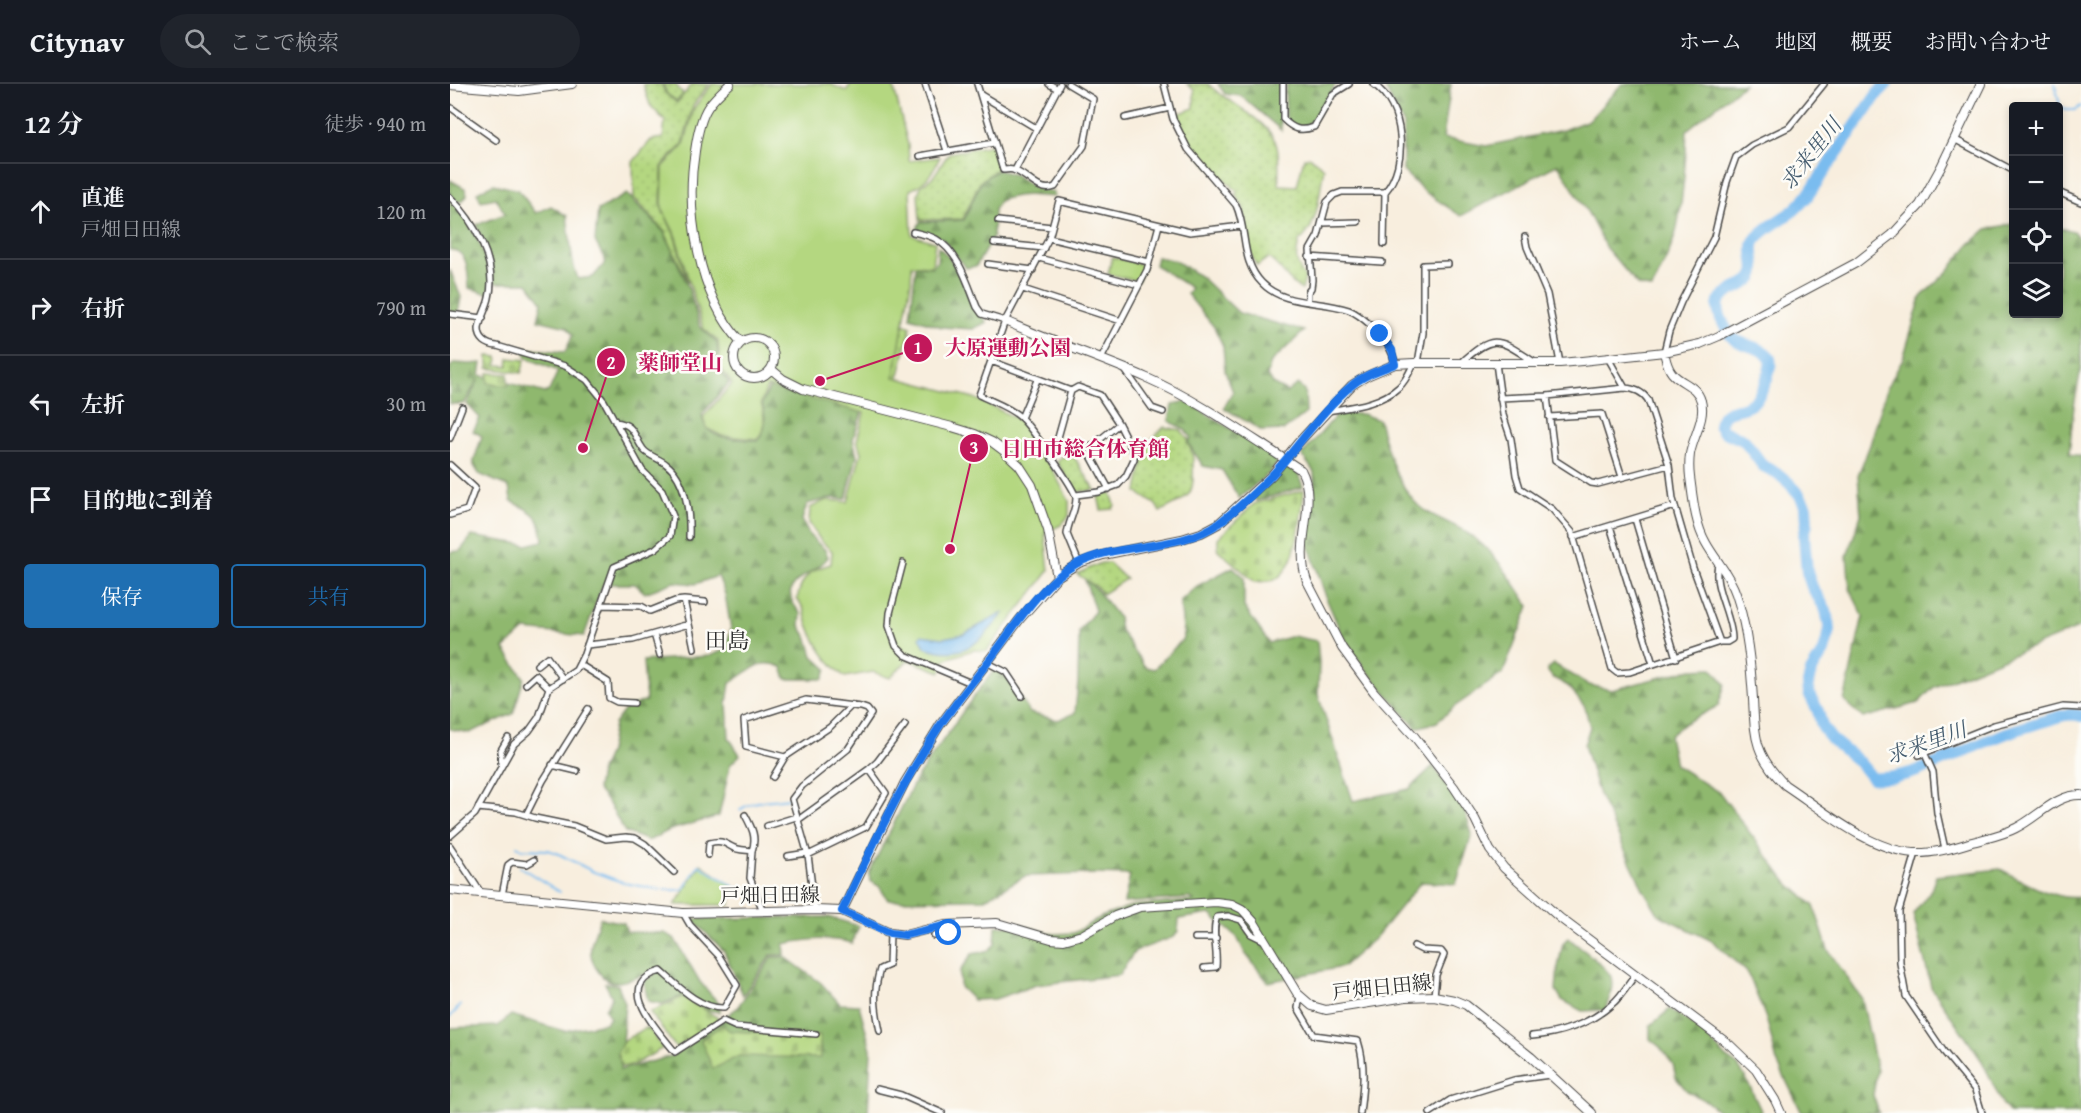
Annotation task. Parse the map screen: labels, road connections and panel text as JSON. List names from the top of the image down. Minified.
{"streets":{"street":["戸畑日田線"]},"districts":["田島"],"water":["求来里川"],"places":["大原運動公園","薬師堂山","日田市総合体育館"],"page":{"header":"Citynav","search":"ここで検索","nav":["ホーム","地図","概要","お問い合わせ"],"heading":["12 分","徒歩 · 940 m"],"map_buttons":["+","−"],"list":[["直進","戸畑日田線","120 m"],["右折","790 m"],["左折","30 m"],"目的地に到着"],"buttons":["保存","共有"]}}
